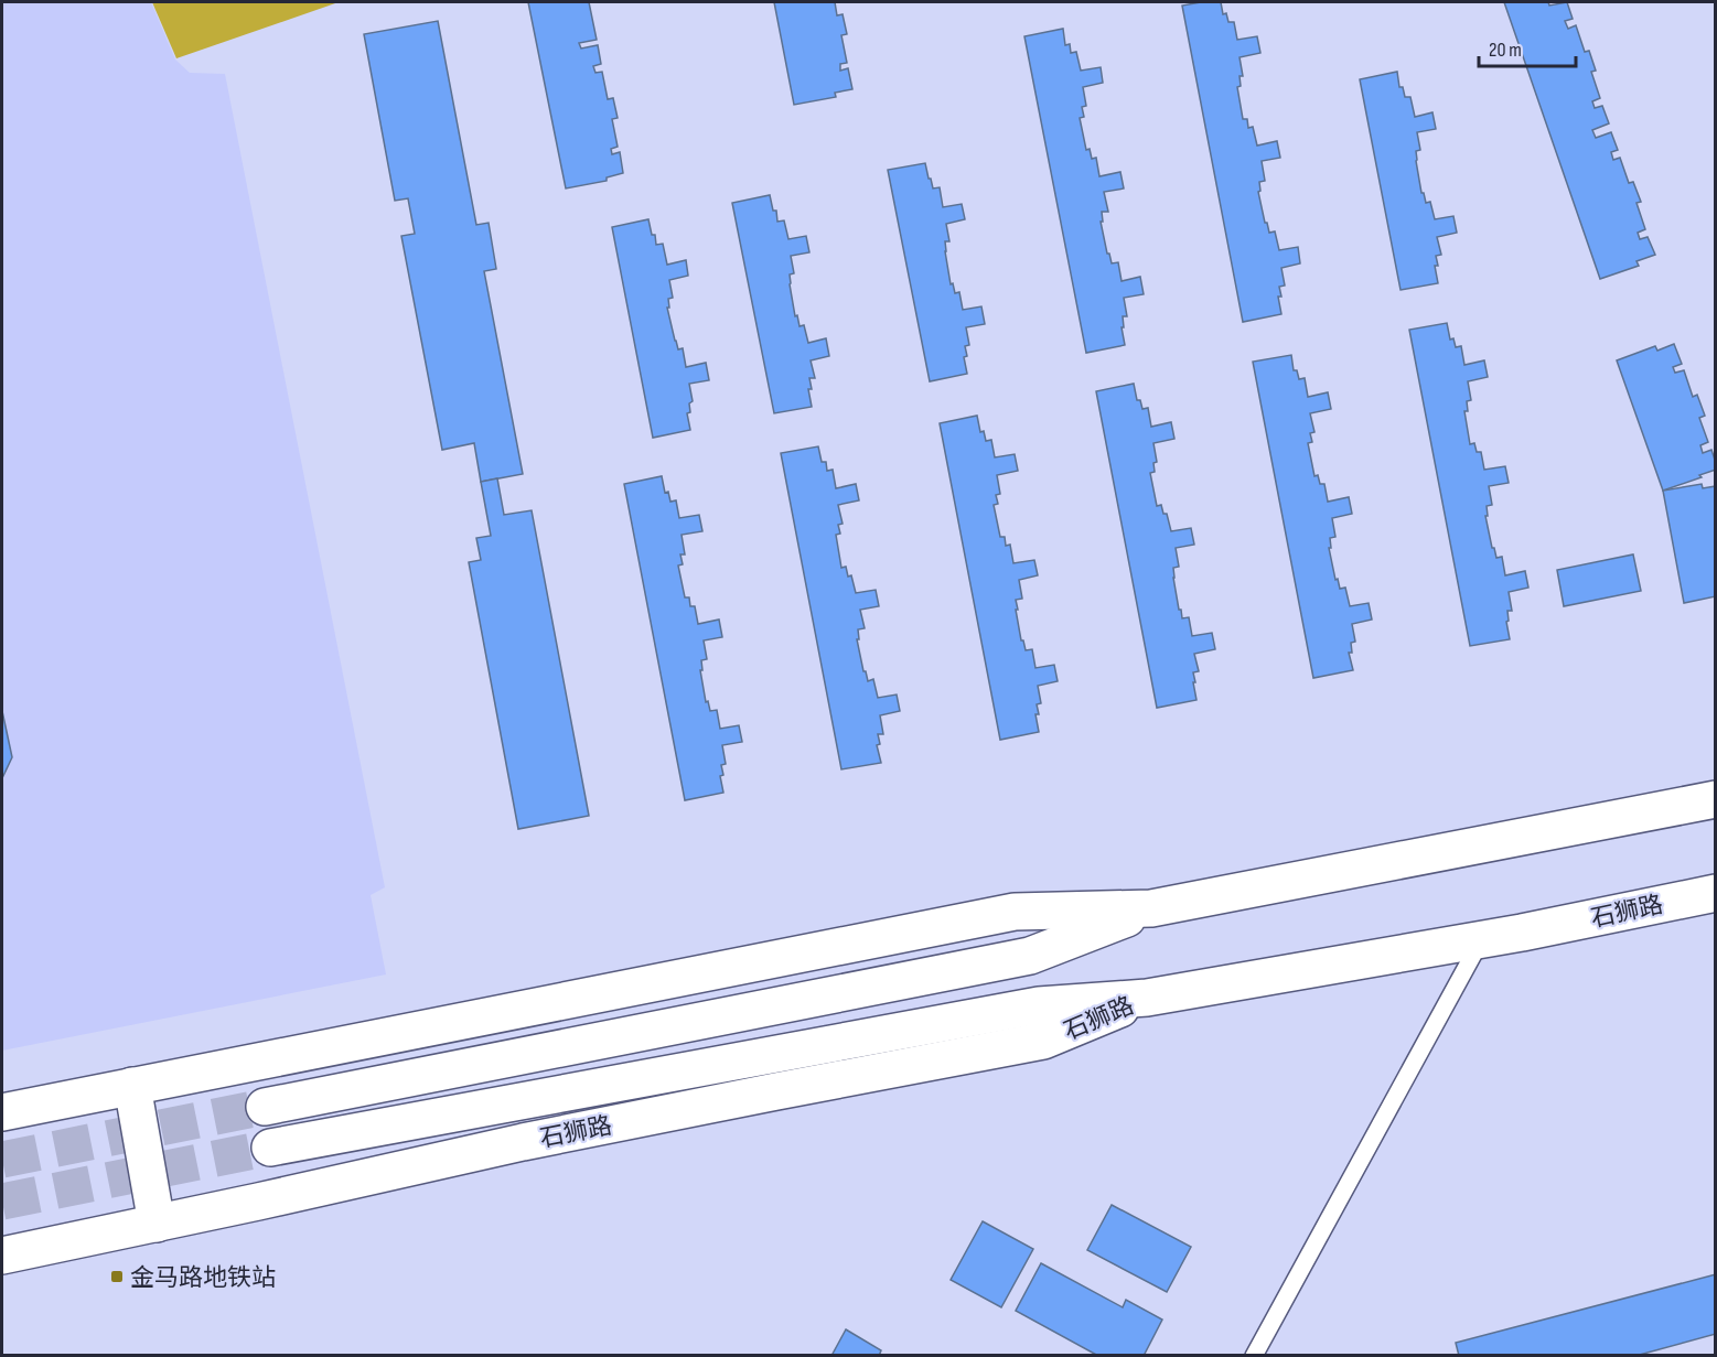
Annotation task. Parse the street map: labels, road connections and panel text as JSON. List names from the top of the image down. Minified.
{"streets":{"main road":["石狮路"]},"places":{"transit":["金马路地铁站"]},"scale_bar":"20 m"}
